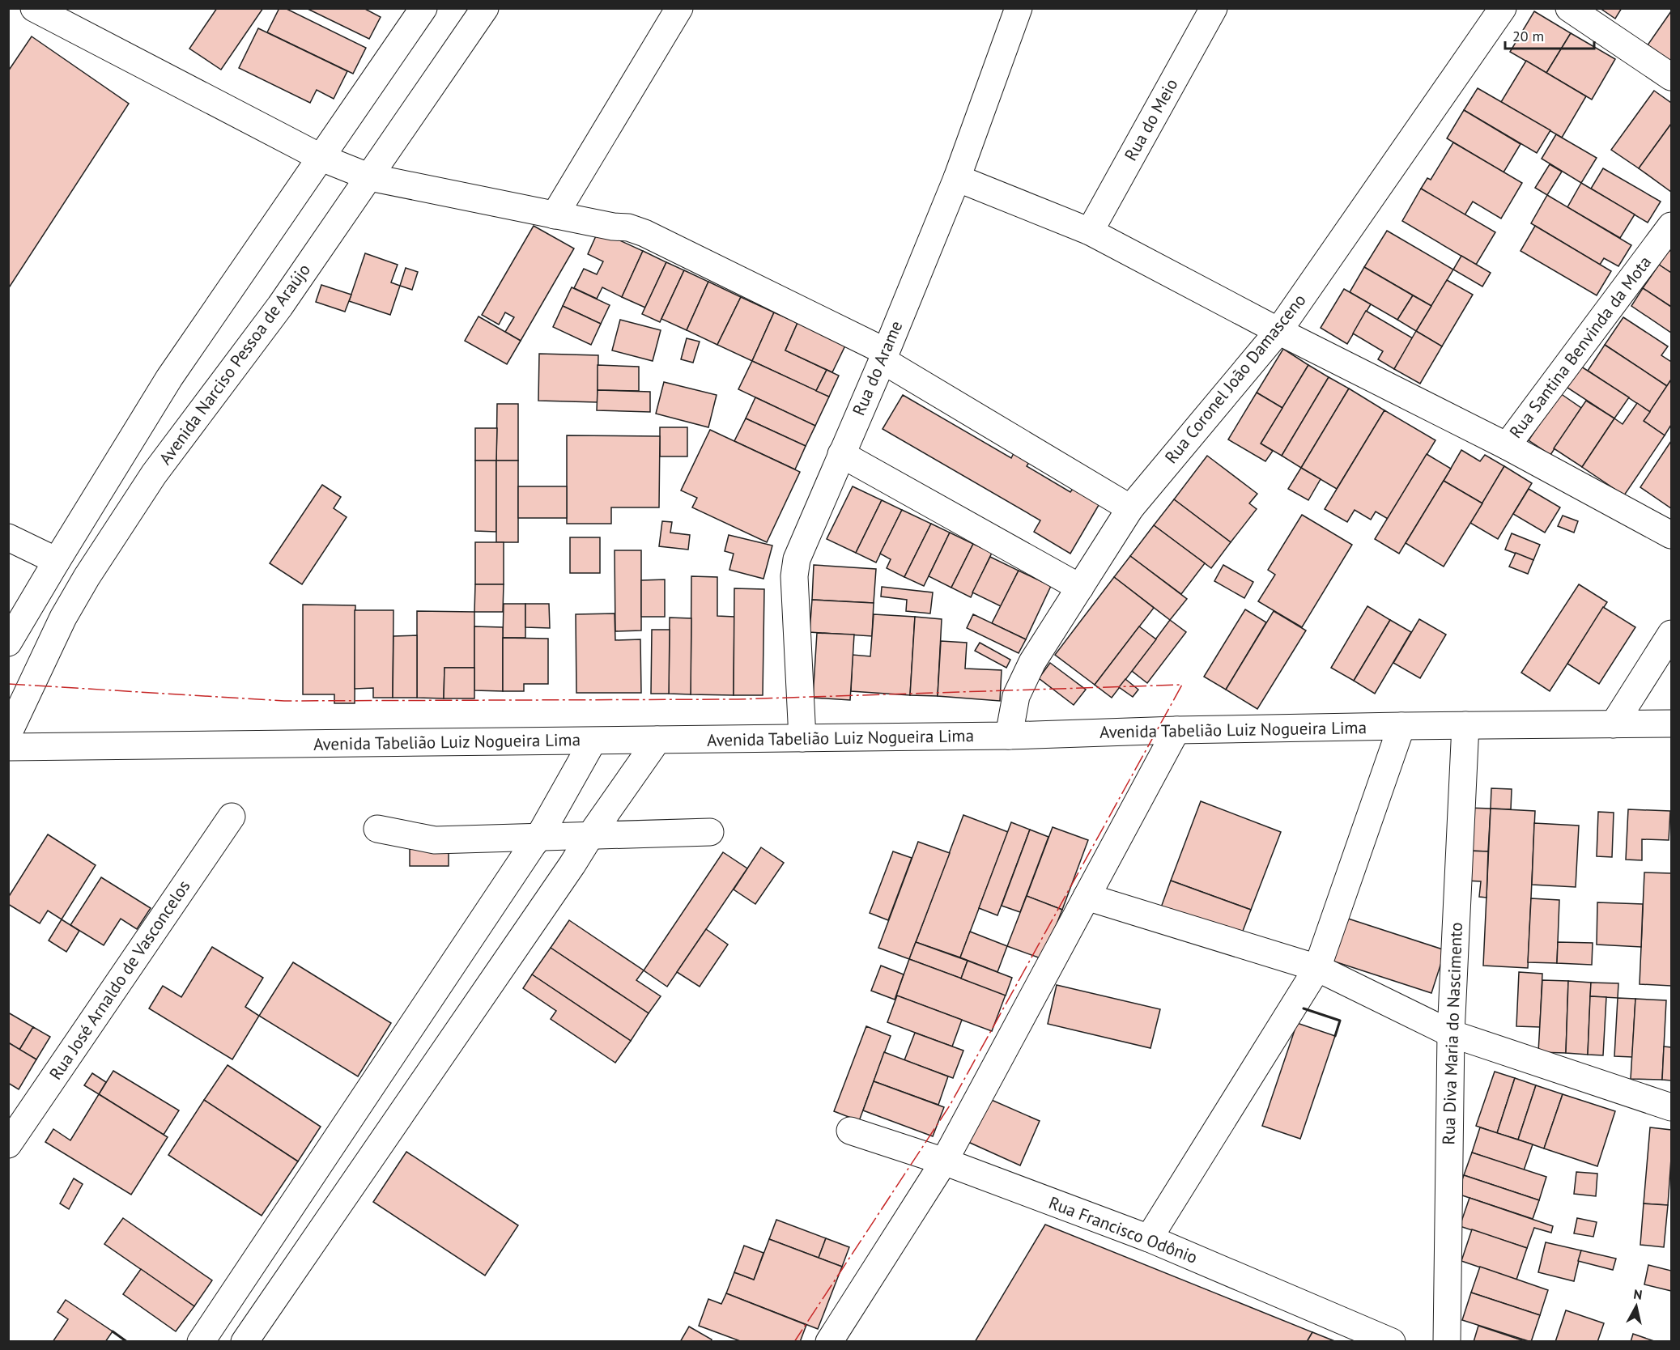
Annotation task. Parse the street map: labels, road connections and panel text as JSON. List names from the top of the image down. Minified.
{"streets":{"main road":["Rua do Meio","Rua Santina Benvinda da Mota","Avenida Narciso Pessoa de Araújo","Rua do Arame","Rua Coronel João Damasceno","Avenida Tabelião Luiz Nogueira Lima","Rua José Arnaldo de Vasconcelos","Rua Diva Maria do Nascimento","Rua Francisco Odônio"]},"crossings":[["Rua do Arame","Avenida Tabelião Luiz Nogueira Lima"],["Rua Coronel João Damasceno","Avenida Tabelião Luiz Nogueira Lima"],["Avenida Tabelião Luiz Nogueira Lima","Rua Diva Maria do Nascimento"]],"scale_bar":"20 m","north":"top"}
